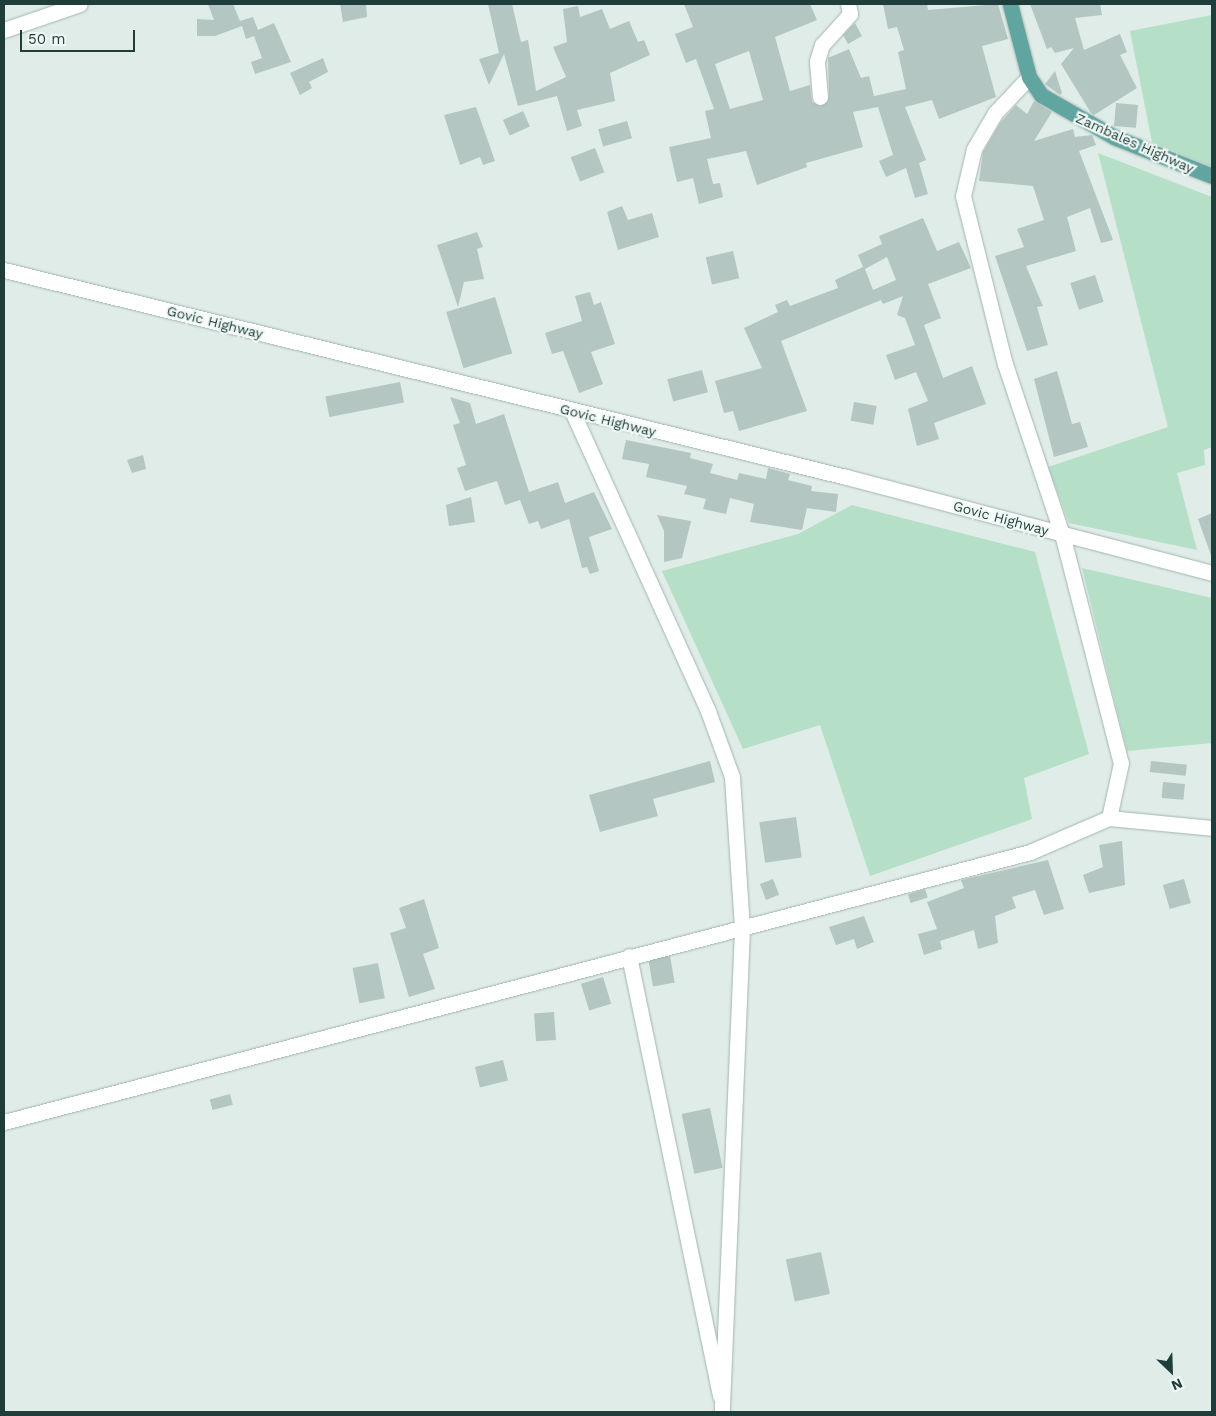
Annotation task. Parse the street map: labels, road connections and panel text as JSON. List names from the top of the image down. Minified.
{"streets":{"main road":["Zambales Highway"],"street":["Govic Highway"]},"scale_bar":"50 m","north":"bottom right"}
